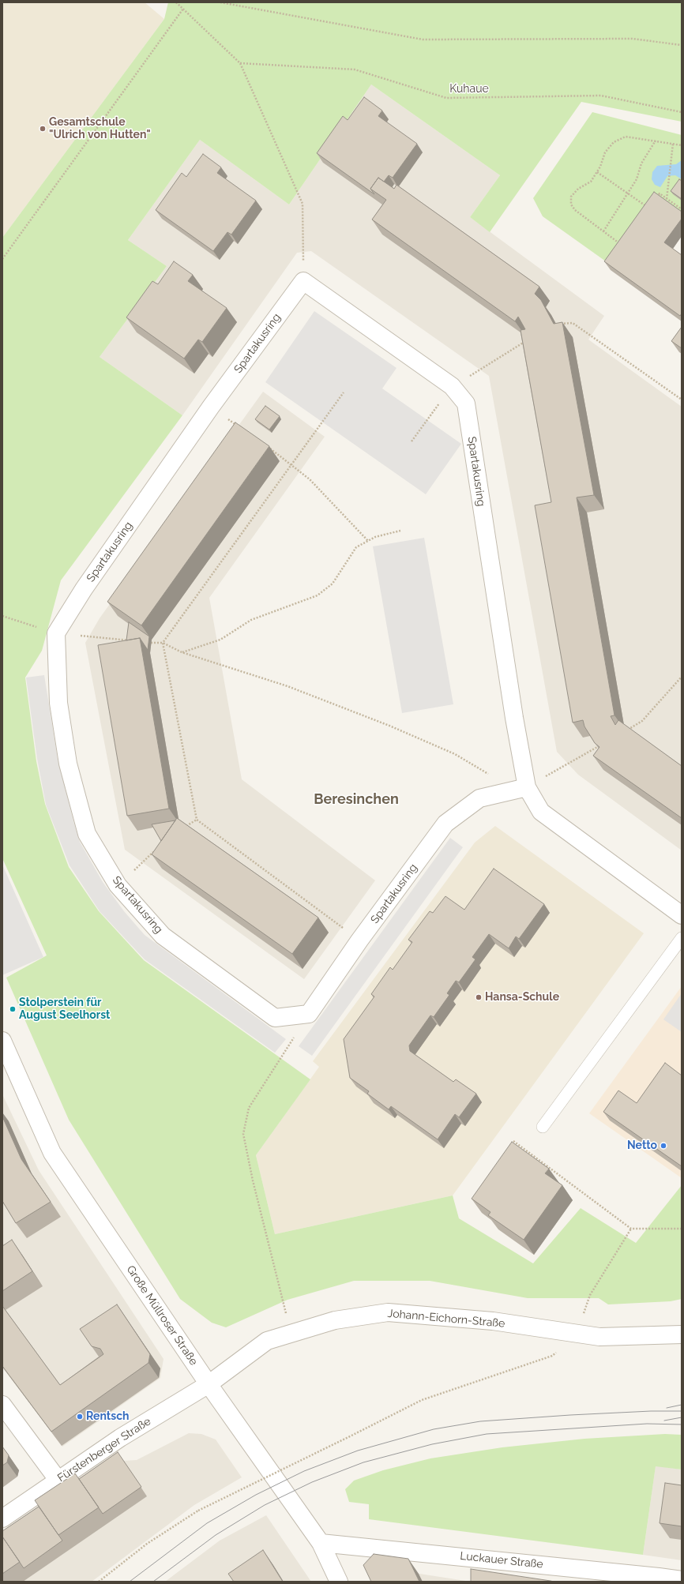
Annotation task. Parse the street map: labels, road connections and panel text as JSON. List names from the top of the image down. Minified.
{"streets":{"street":["Spartakusring","Große Müllroser Straße","Johann-Eichorn-Straße","Fürstenberger Straße","Luckauer Straße"],"path":["Kuhaue"]},"crossings":[["Große Müllroser Straße","Johann-Eichorn-Straße"],["Große Müllroser Straße","Fürstenberger Straße"],["Große Müllroser Straße","Luckauer Straße"],["Johann-Eichorn-Straße","Fürstenberger Straße"]],"districts":["Beresinchen"],"places":["Gesamtschule \"Ulrich von Hutten\"","Hansa-Schule","Stolperstein für August Seelhorst","Netto","Rentsch"]}
